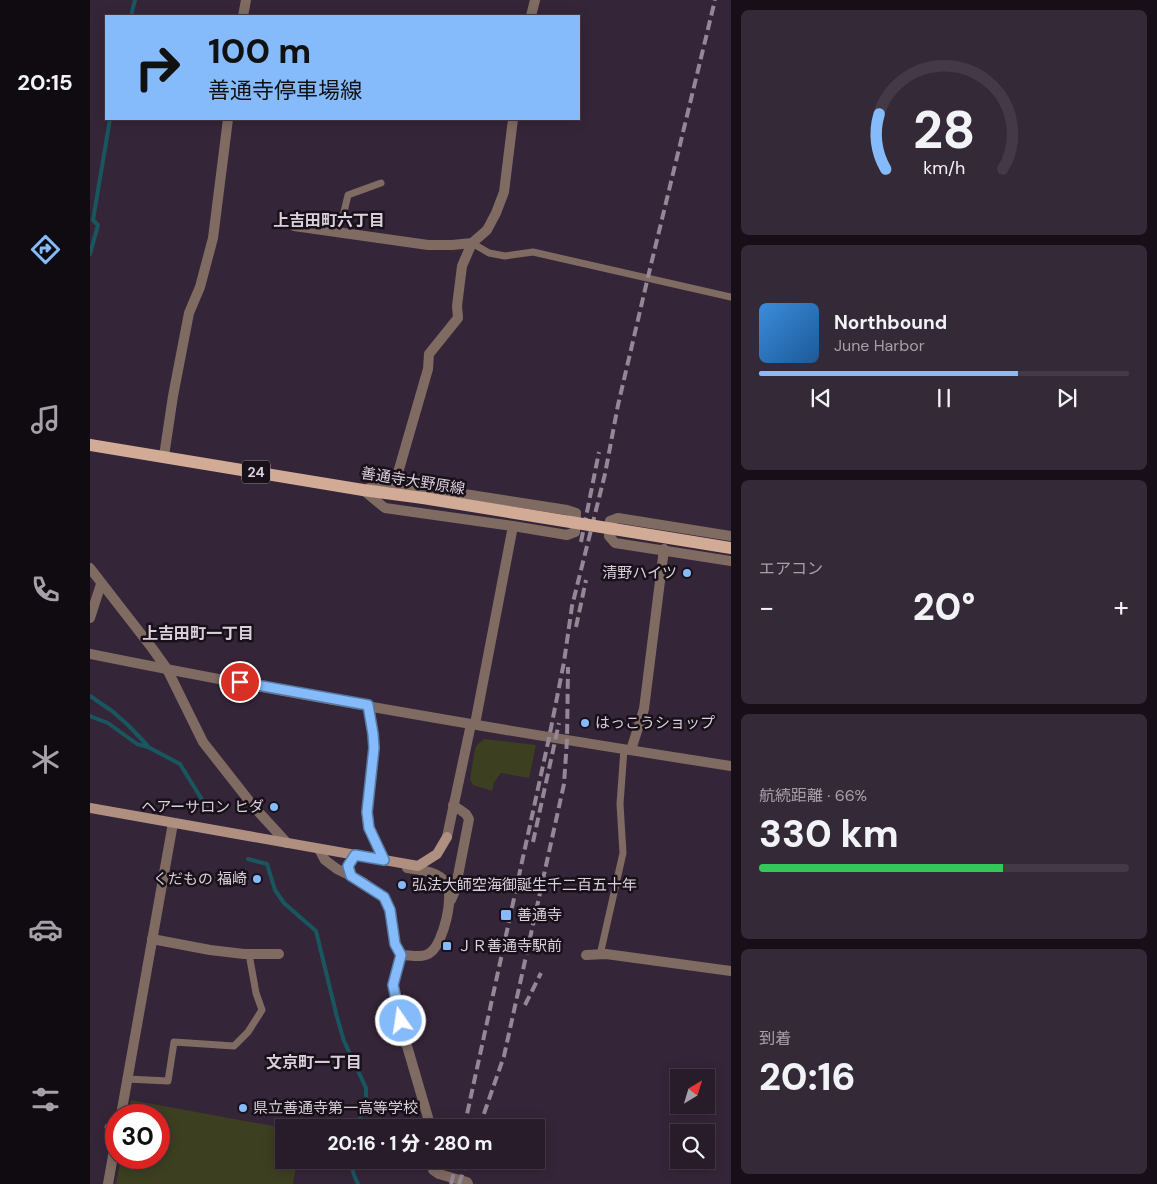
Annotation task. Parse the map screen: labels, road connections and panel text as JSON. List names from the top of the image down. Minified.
{"streets":{"main road":["24","善通寺大野原線"]},"districts":["上吉田町六丁目","上吉田町一丁目","文京町一丁目"],"places":{"other":["清野ハイツ","はっこうショップ","ヘアーサロン ヒダ","くだもの 福崎","弘法大師空海御誕生千二百五十年","県立善通寺第一高等学校"],"transit":["善通寺","ＪＲ善通寺駅前"]},"north":"top right","page":{"tabs":"20:15","turn":["100 m","善通寺停車場線"],"song":["Northbound","June Harbor"],"tile":["エアコン",["航続距離 · 66%","330 km"],["到着","20:16"]],"heat":["−","20°","+"],"limit":"30","trip":"20:16 · 1 分 · 280 m","gauge":["28","km/h"]}}
